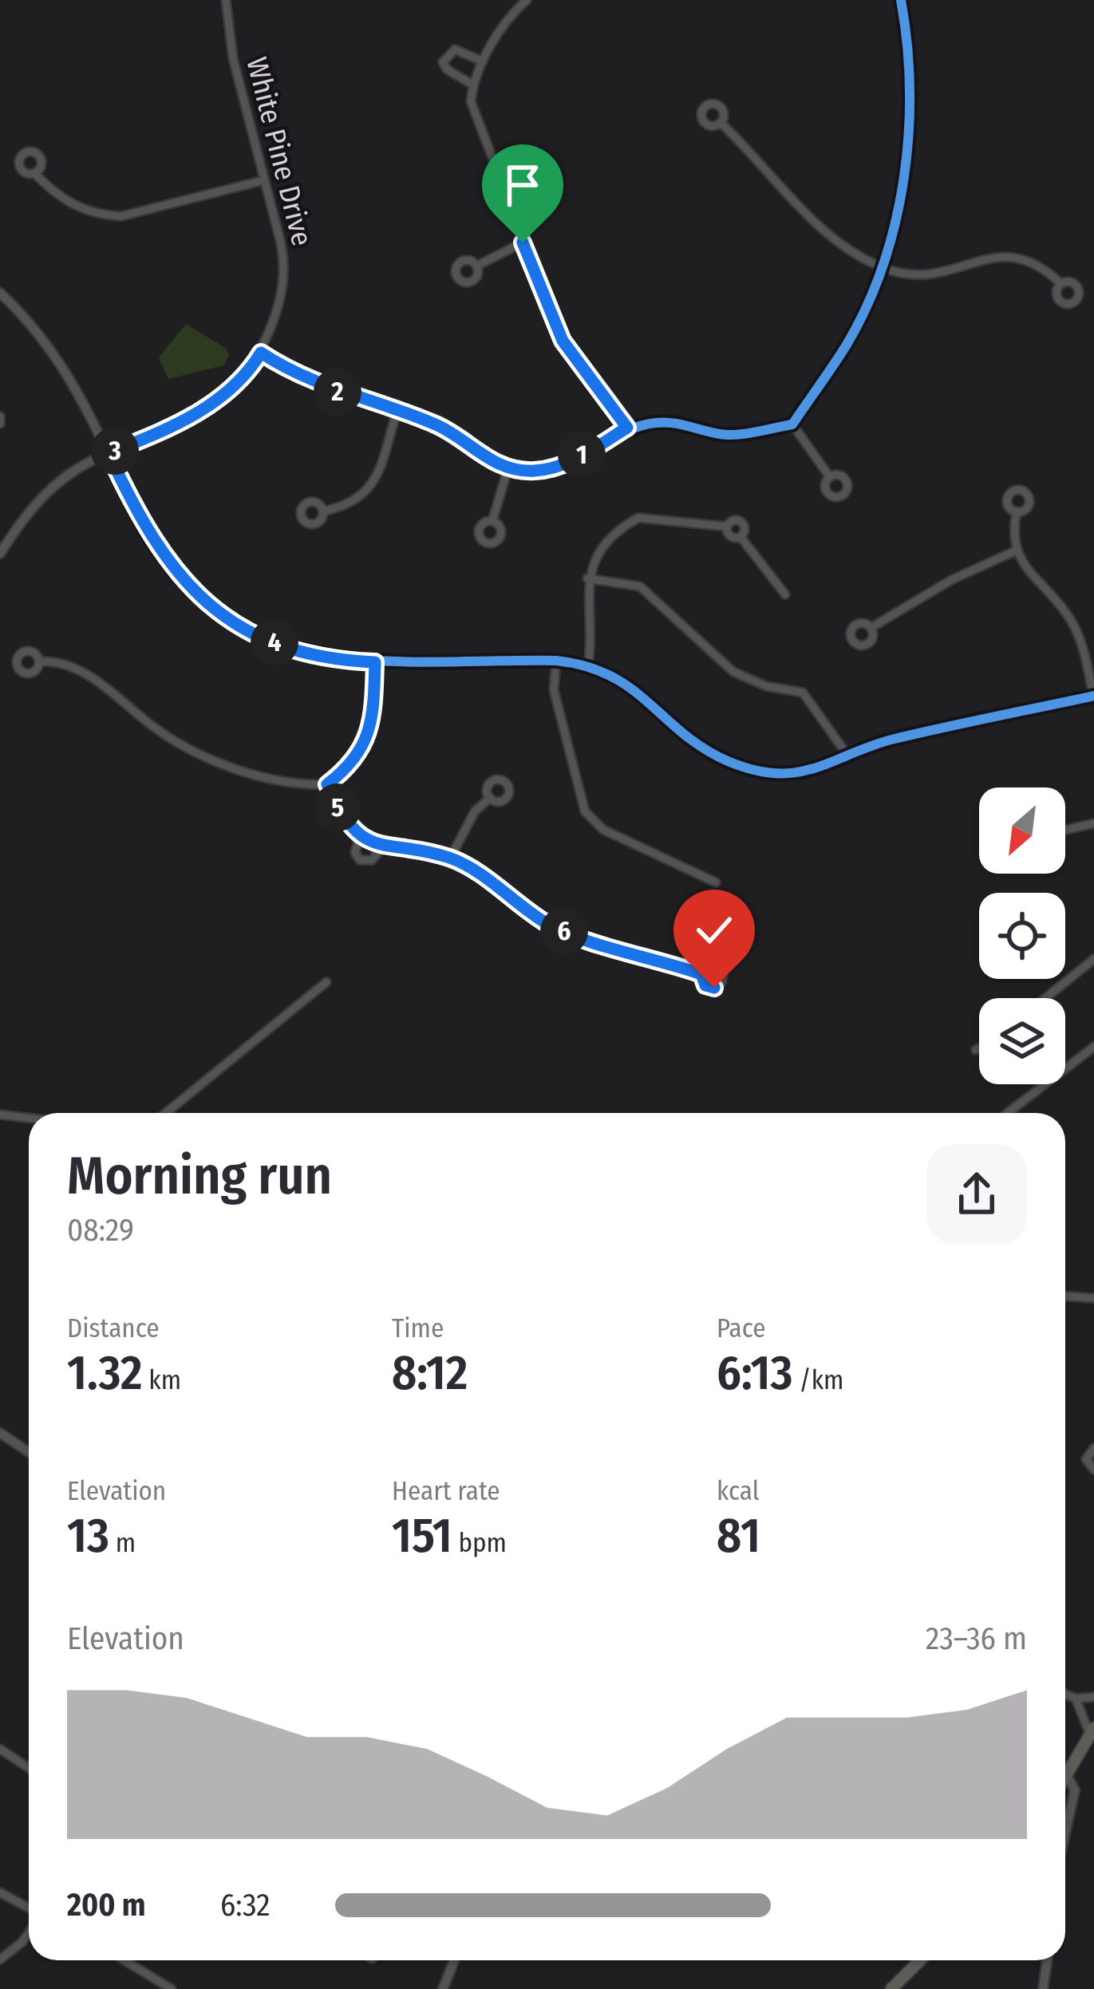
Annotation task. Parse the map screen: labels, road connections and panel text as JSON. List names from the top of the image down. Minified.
{"streets":{"street":["White Pine Drive"]},"north":"bottom left","page":{"pins":["2","3","1","4","5","6"],"heading":["Morning run","08:29"],"stats":[["Distance","1.32 km"],["Time","8:12"],["Pace","6:13 /km"],["Elevation","13 m"],["Heart rate","151 bpm"],["kcal","81"]],"chart":["Elevation","23–36 m"],"list":[{"name":"200 m","note":"6:32"}]}}
